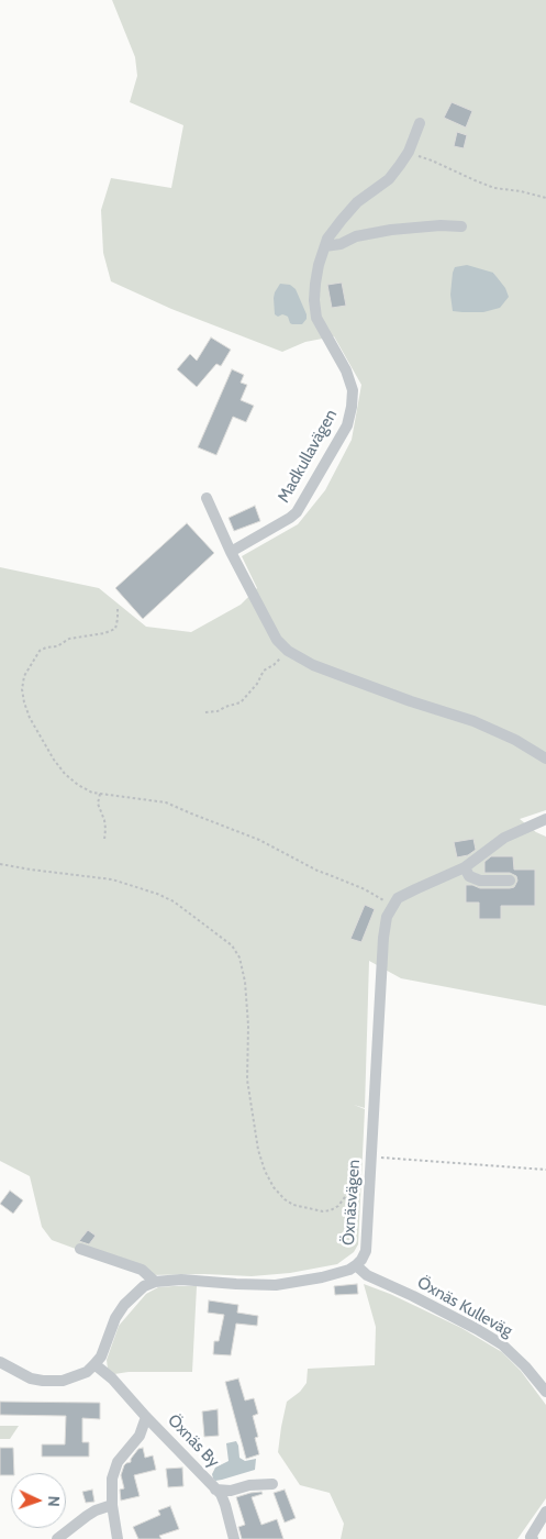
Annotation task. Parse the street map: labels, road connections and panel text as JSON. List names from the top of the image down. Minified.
{"streets":{"street":["Madkullavägen","Öxnäsvägen","Öxnäs Kulleväg","Öxnäs By"]},"crossings":[["Öxnäsvägen","Öxnäs Kulleväg"]],"north":"right"}
